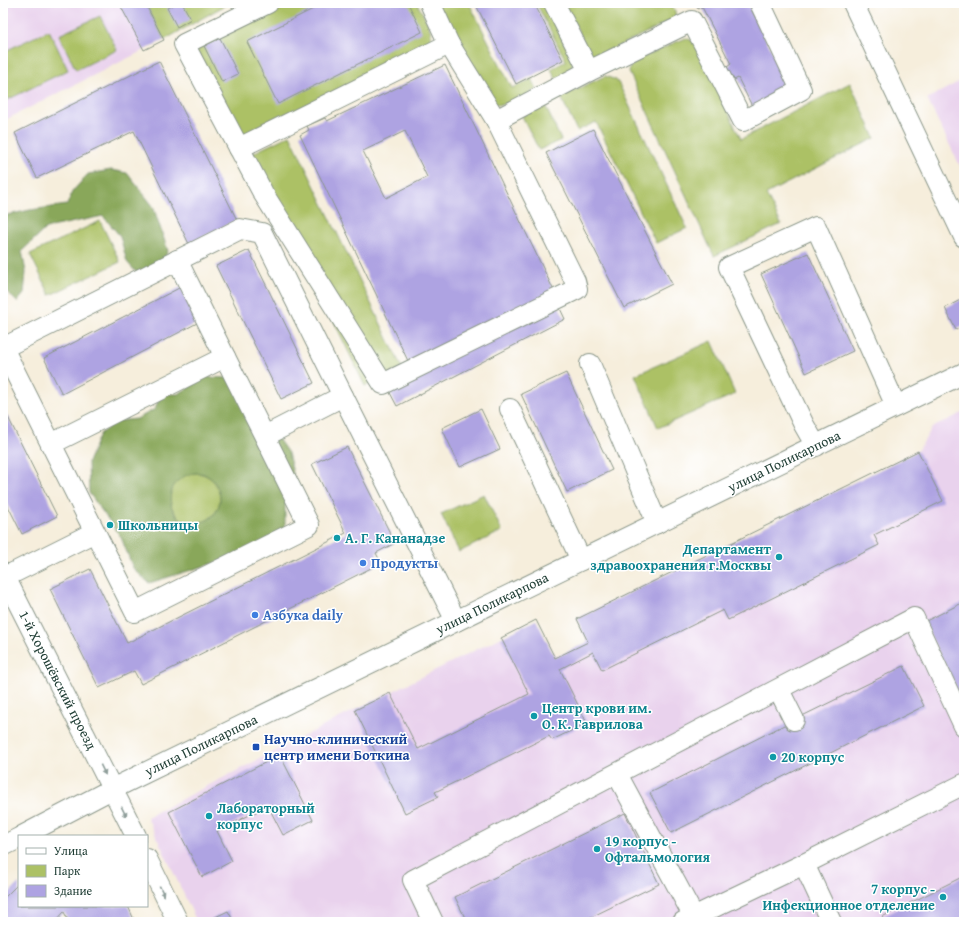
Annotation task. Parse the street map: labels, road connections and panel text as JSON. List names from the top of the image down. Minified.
{"streets":{"street":["улица Поликарпова","1-й Хорошёвский проезд"]},"crossings":[["улица Поликарпова","1-й Хорошёвский проезд"]],"one_way":["1-й Хорошёвский проезд"],"places":{"other":["Школьницы","А. Г. Кананадзе","Департамент здравоохранения г.Москвы","Продукты","Азбука daily","Центр крови им. О. К. Гаврилова","20 корпус","Лабораторный корпус","19 корпус - Офтальмология","7 корпус - Инфекционное отделение"],"transit":["Научно-клинический центр имени Боткина"]},"legend":["Улица","Парк","Здание"]}
